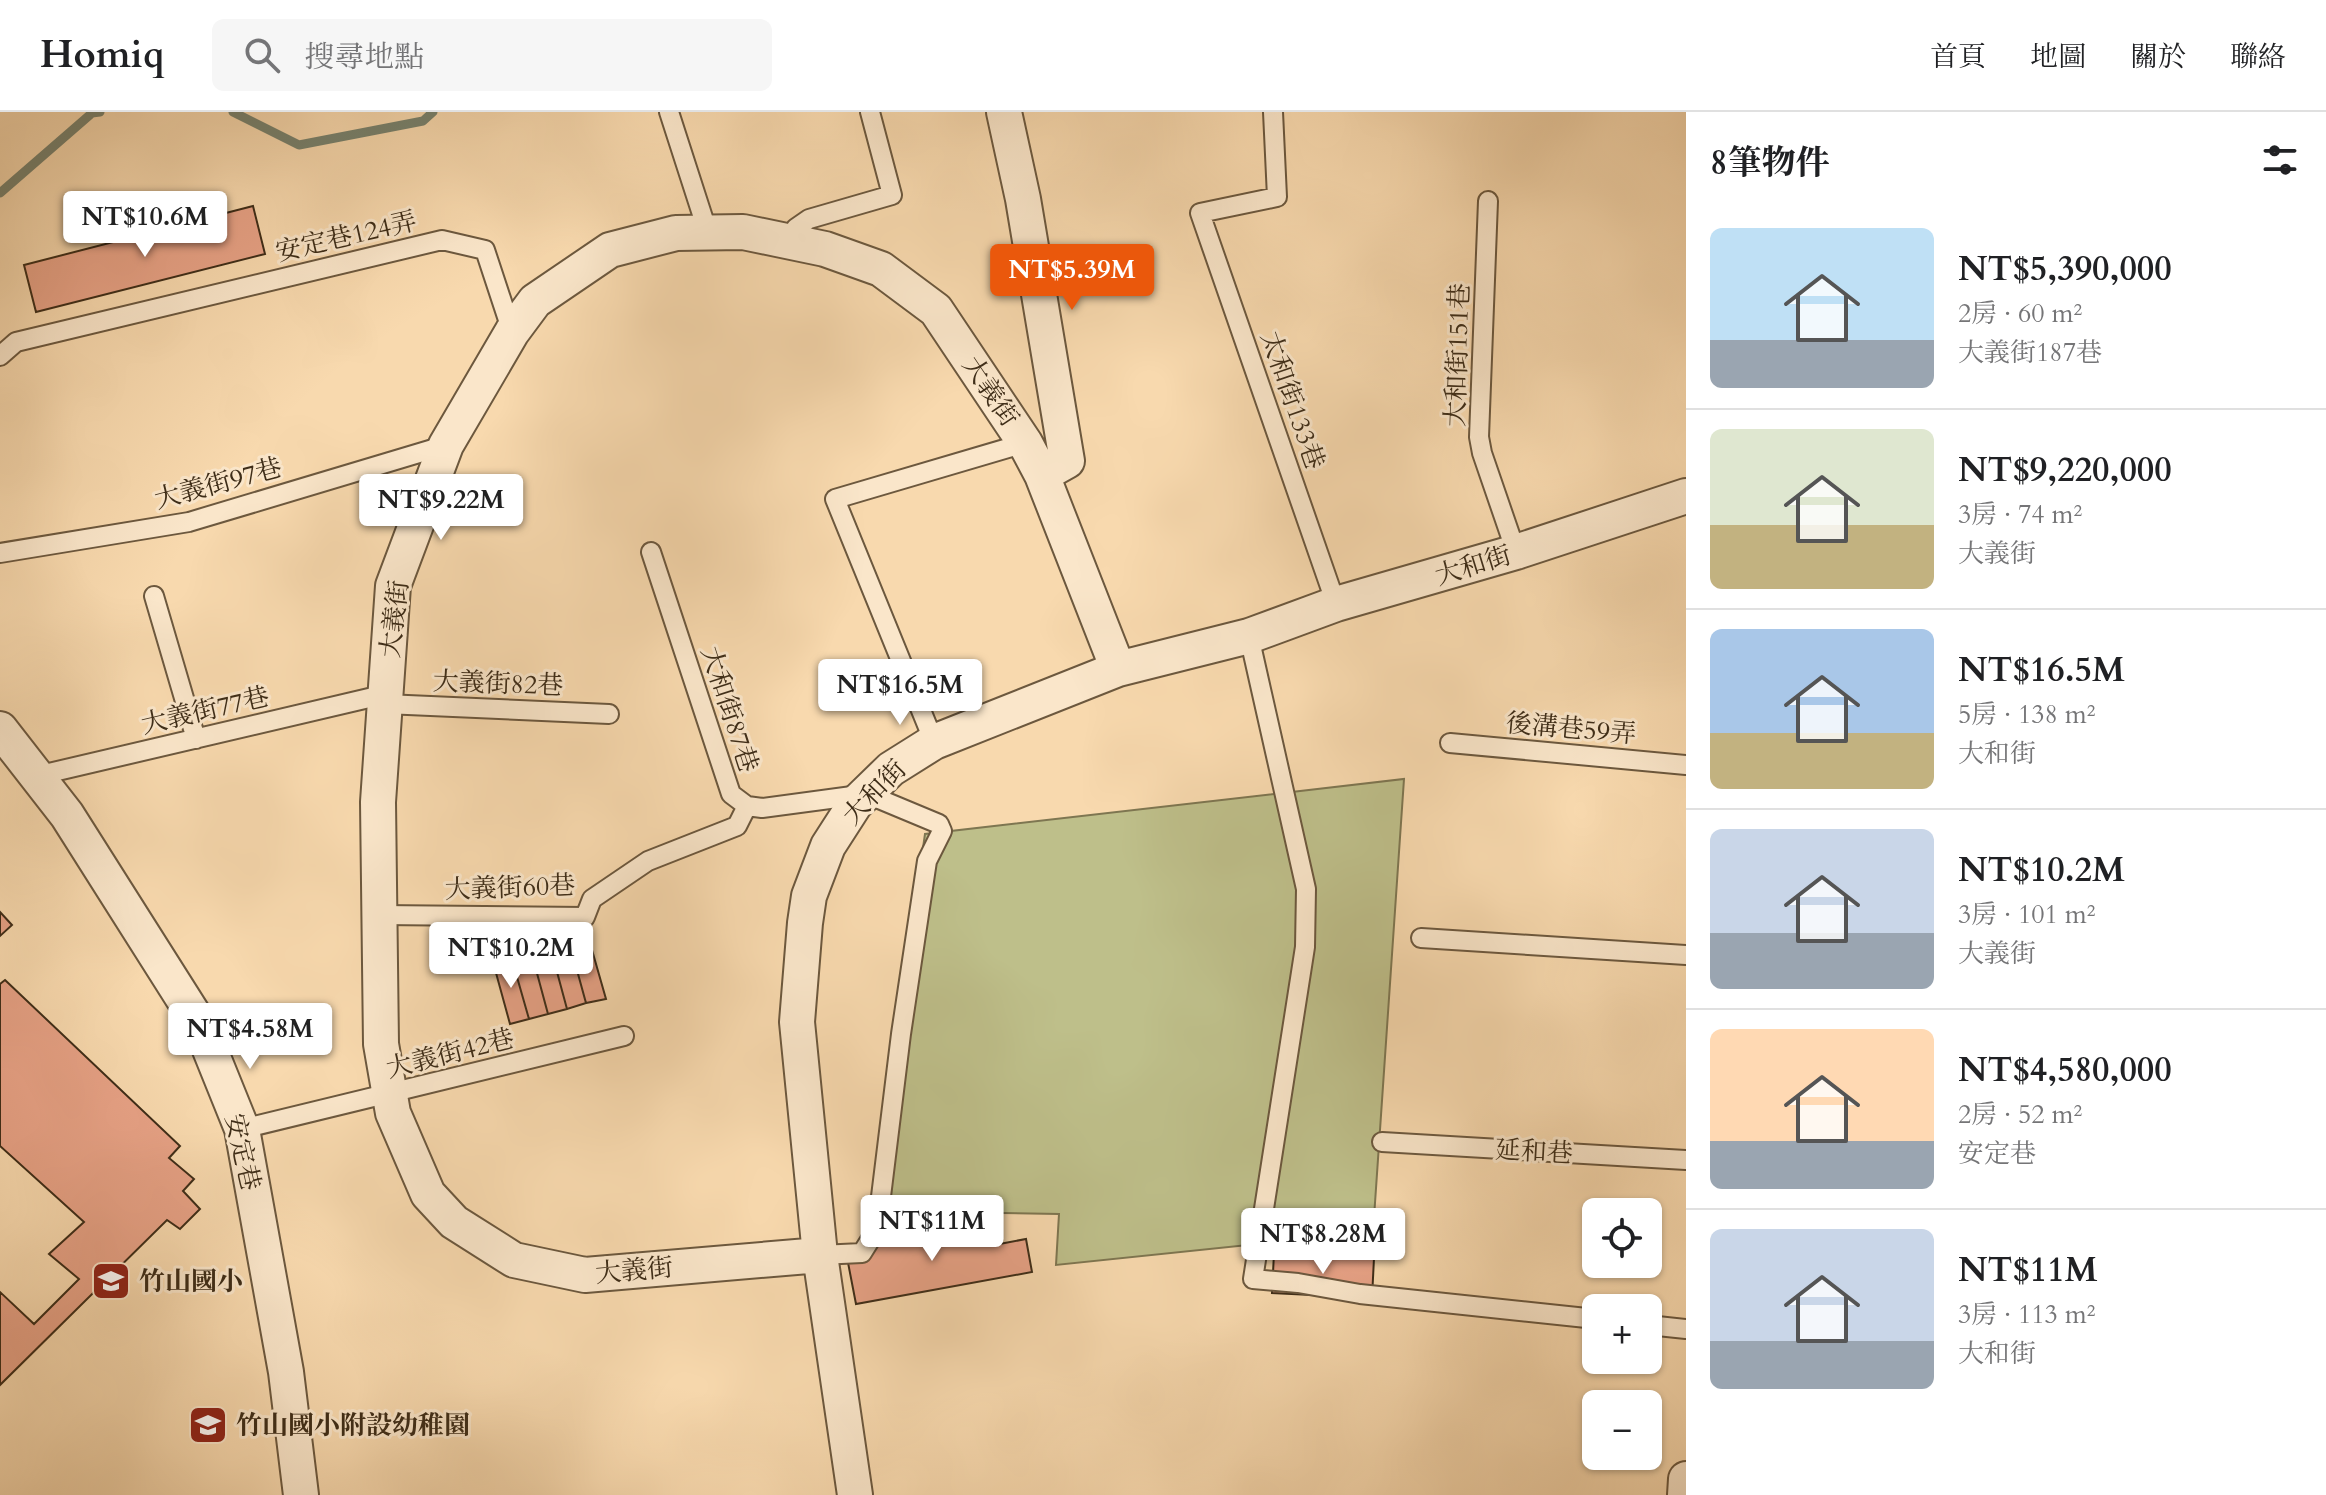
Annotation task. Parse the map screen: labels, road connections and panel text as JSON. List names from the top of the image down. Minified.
{"streets":{"street":["大義街","大和街","安定巷"],"lane":["安定巷124弄","大和街151巷","太和街133巷","大義街97巷","大義街82巷","大和街87巷","大義街77巷","後溝巷59弄","大義街60巷","大義街42巷","延和巷"]},"crossings":[["安定巷124弄","大義街"],["大和街151巷","大和街"],["大義街","大義街97巷"],["大義街","大和街"],["大義街","大義街82巷"],["大義街","大義街77巷"],["大義街","大義街60巷"],["大義街","大義街42巷"],["太和街133巷","大和街"],["大和街","大和街87巷"],["大義街82巷","大義街77巷"],["大和街87巷","大義街60巷"],["大義街77巷","安定巷"],["大義街42巷","安定巷"]],"places":{"school or university":["竹山國小","竹山國小附設幼稚園"]},"page":{"header":"Homiq","search":"搜尋地點","nav":["首頁","地圖","關於","聯絡"],"heading":"8筆物件","price":["NT$10.6M","NT$5.39M","NT$9.22M","NT$16.5M","NT$10.2M","NT$4.58M","NT$11M","NT$8.28M"],"list":[{"name":"NT$5,390,000","note":"2房 · 60 m² · 大義街187巷"},{"name":"NT$9,220,000","note":"3房 · 74 m² · 大義街"},{"name":"NT$16.5M","note":"5房 · 138 m² · 大和街"},{"name":"NT$10.2M","note":"3房 · 101 m² · 大義街"},{"name":"NT$4,580,000","note":"2房 · 52 m² · 安定巷"},{"name":"NT$11M","note":"3房 · 113 m² · 大和街"}],"map_buttons":["+","−"]}}
